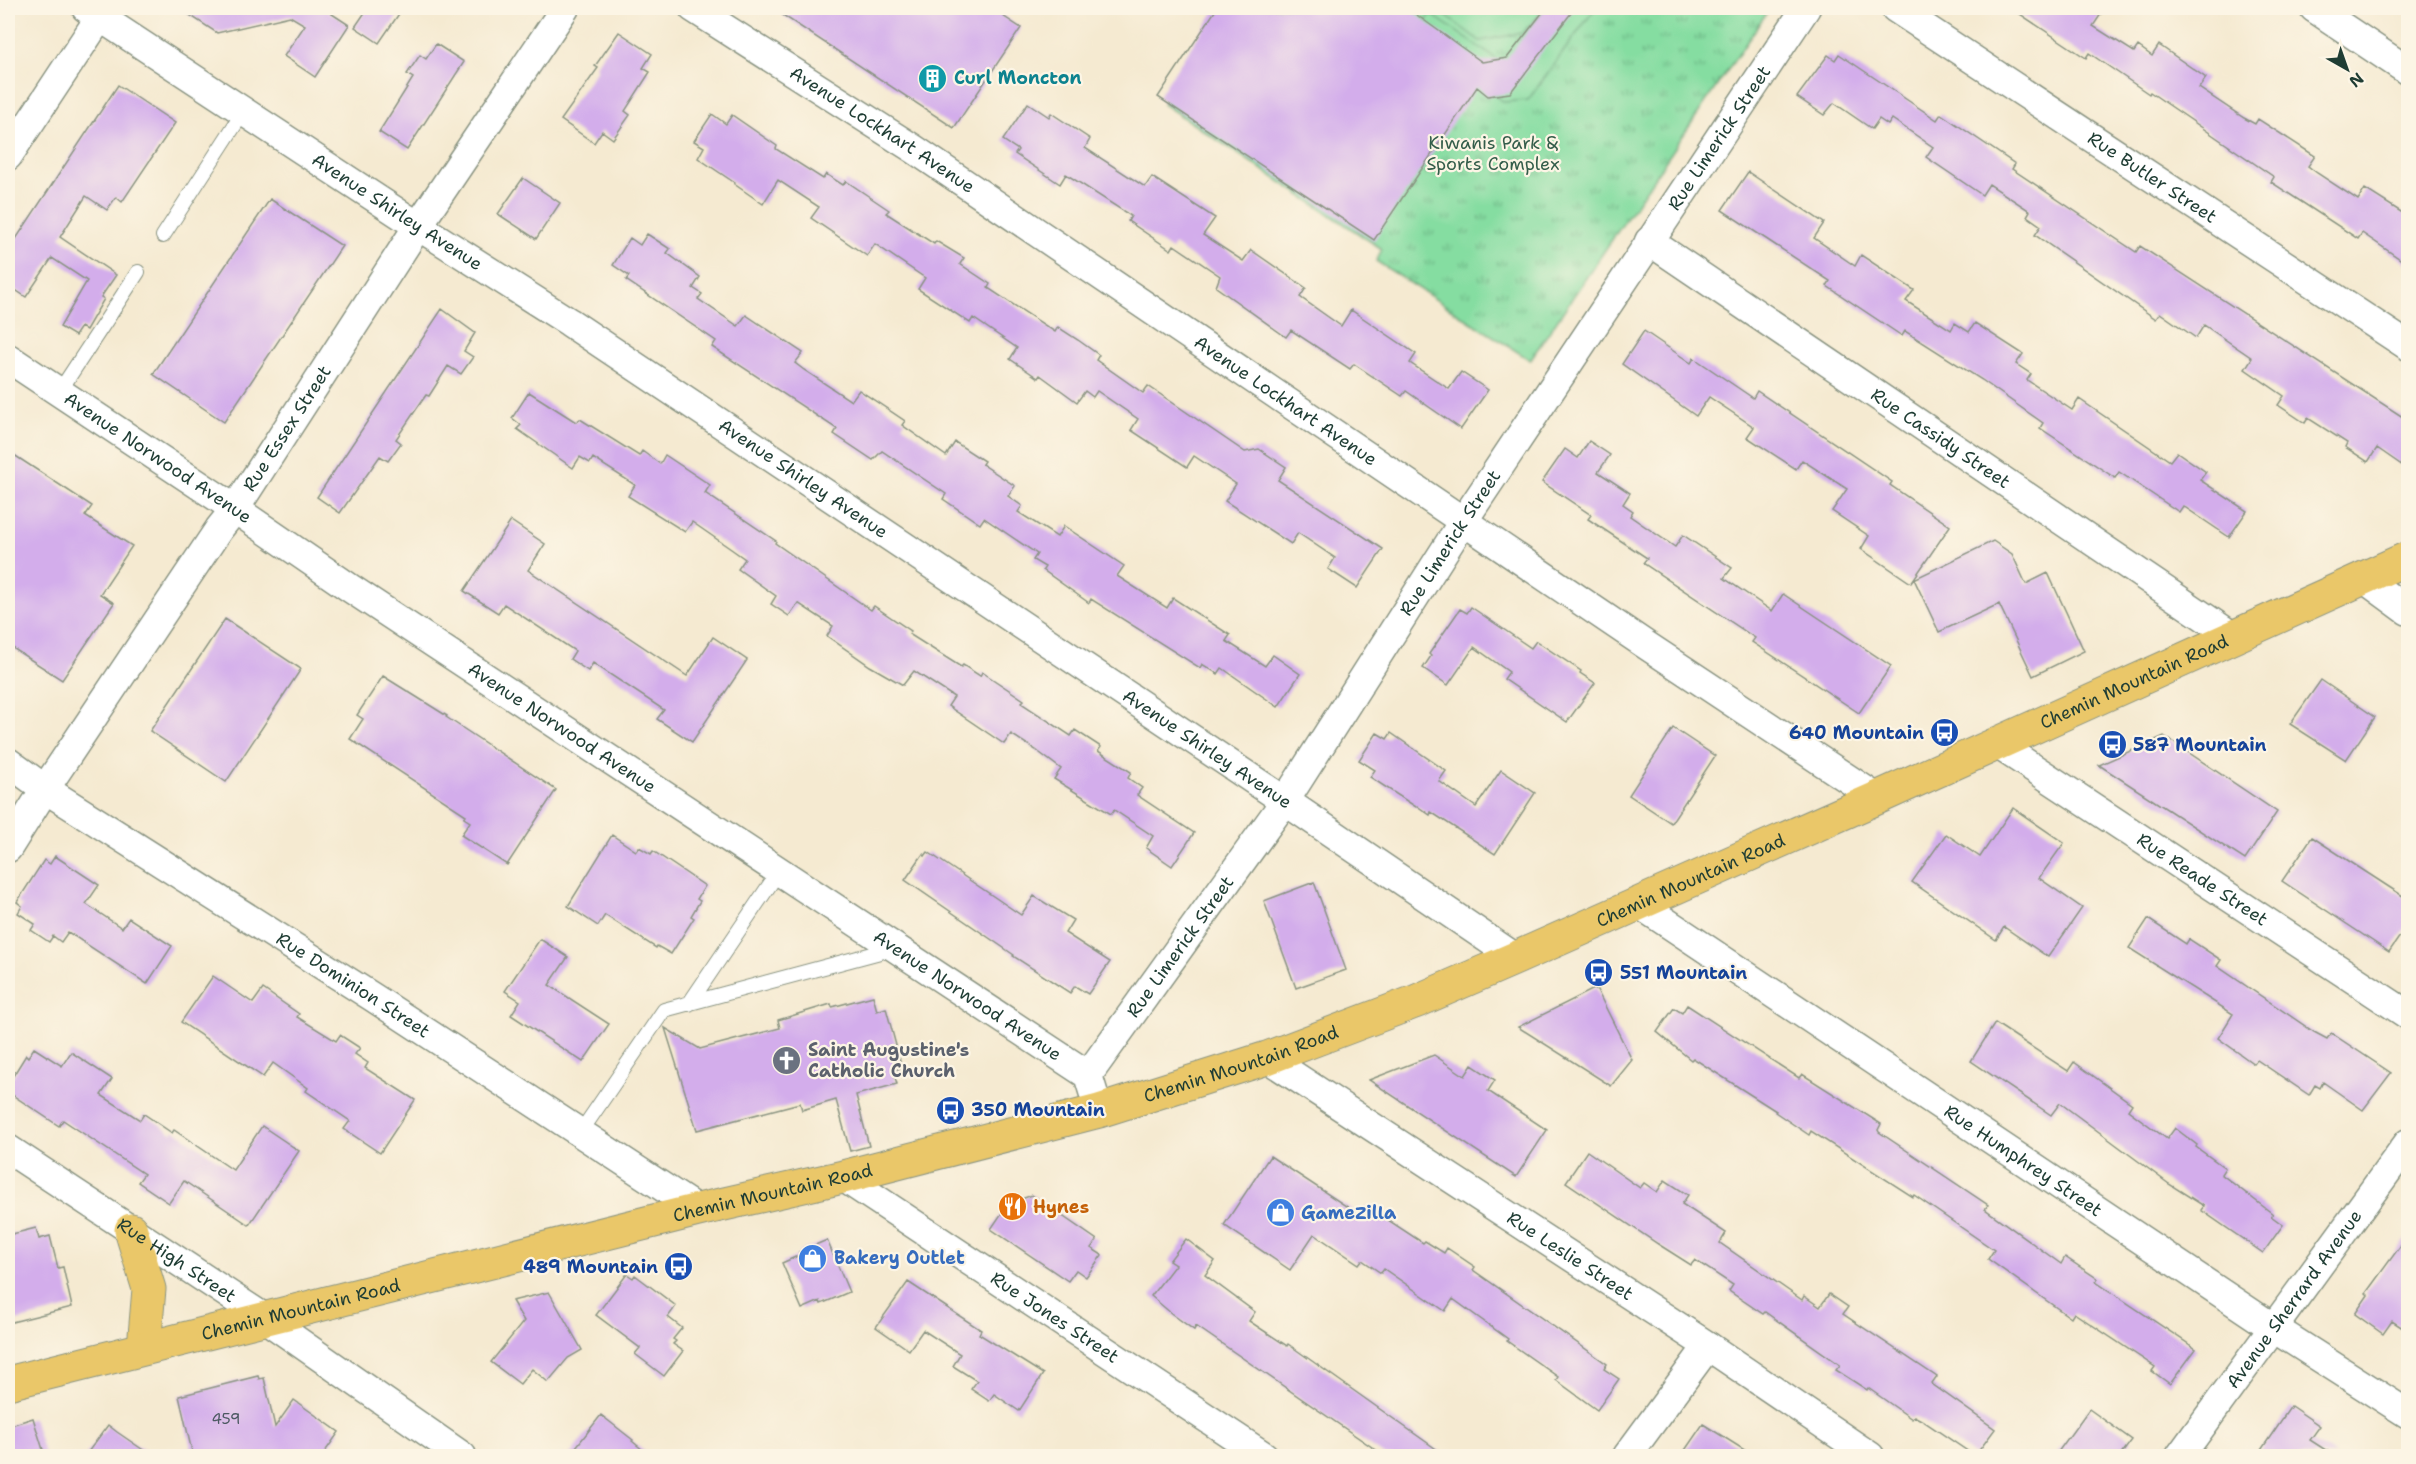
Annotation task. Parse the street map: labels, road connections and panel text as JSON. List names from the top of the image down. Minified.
{"streets":{"main road":["Chemin Mountain Road"],"street":["Avenue Lockhart Avenue","Rue Limerick Street","Rue Butler Street","Avenue Shirley Avenue","Rue Essex Street","Rue Cassidy Street","Avenue Norwood Avenue","Rue Reade Street","Rue Dominion Street","Rue Humphrey Street","Rue Leslie Street","Rue High Street","Avenue Sherrard Avenue","Rue Jones Street"]},"crossings":[["Avenue Lockhart Avenue","Rue Limerick Street"],["Avenue Lockhart Avenue","Chemin Mountain Road"],["Rue Limerick Street","Avenue Shirley Avenue"],["Rue Limerick Street","Rue Cassidy Street"],["Rue Limerick Street","Avenue Norwood Avenue"],["Avenue Shirley Avenue","Rue Essex Street"],["Avenue Shirley Avenue","Chemin Mountain Road"],["Rue Essex Street","Avenue Norwood Avenue"],["Rue Essex Street","Rue Dominion Street"],["Rue Cassidy Street","Chemin Mountain Road"],["Chemin Mountain Road","Rue Reade Street"],["Chemin Mountain Road","Rue Dominion Street"],["Chemin Mountain Road","Rue Humphrey Street"],["Chemin Mountain Road","Rue Leslie Street"],["Chemin Mountain Road","Rue High Street"],["Chemin Mountain Road","Rue Jones Street"],["Rue Humphrey Street","Avenue Sherrard Avenue"]],"parks":["Kiwanis Park & Sports Complex"],"places":{"building":["Curl Moncton"],"bus stop":["640 Mountain","587 Mountain","551 Mountain","350 Mountain","489 Mountain"],"church":["Saint Augustine's Catholic Church"],"restaurant":["Hynes"],"shop":["GameZilla","Bakery Outlet"]},"house_numbers":["459"],"north":"bottom right"}
